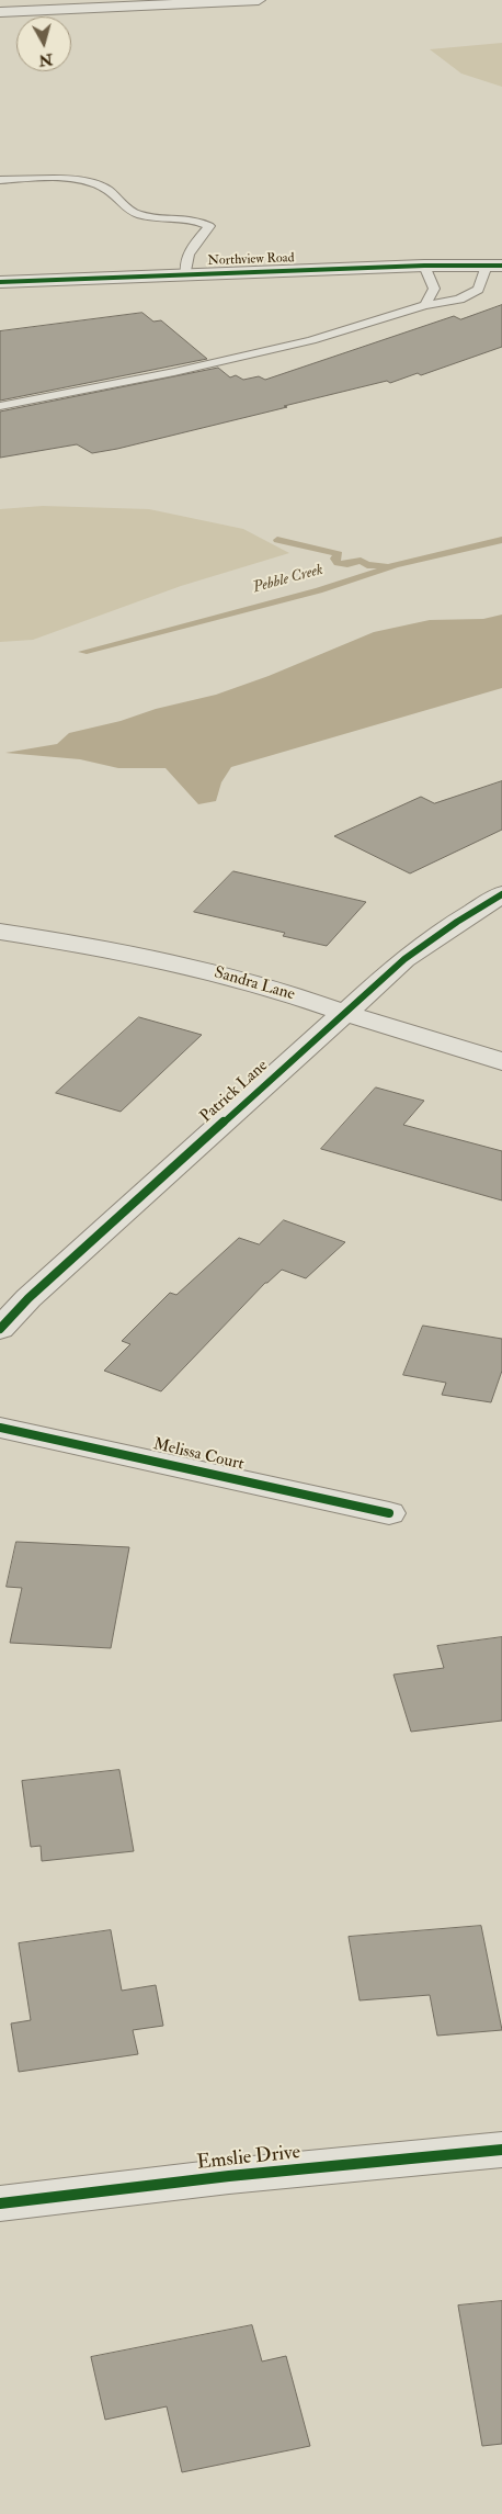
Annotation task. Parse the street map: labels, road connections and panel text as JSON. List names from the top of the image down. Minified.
{"streets":{"street":["Northview Road","Sandra Lane","Patrick Lane","Melissa Court","Emslie Drive"]},"crossings":[["Sandra Lane","Patrick Lane"]],"water":["Pebble Creek"],"north":"bottom"}
